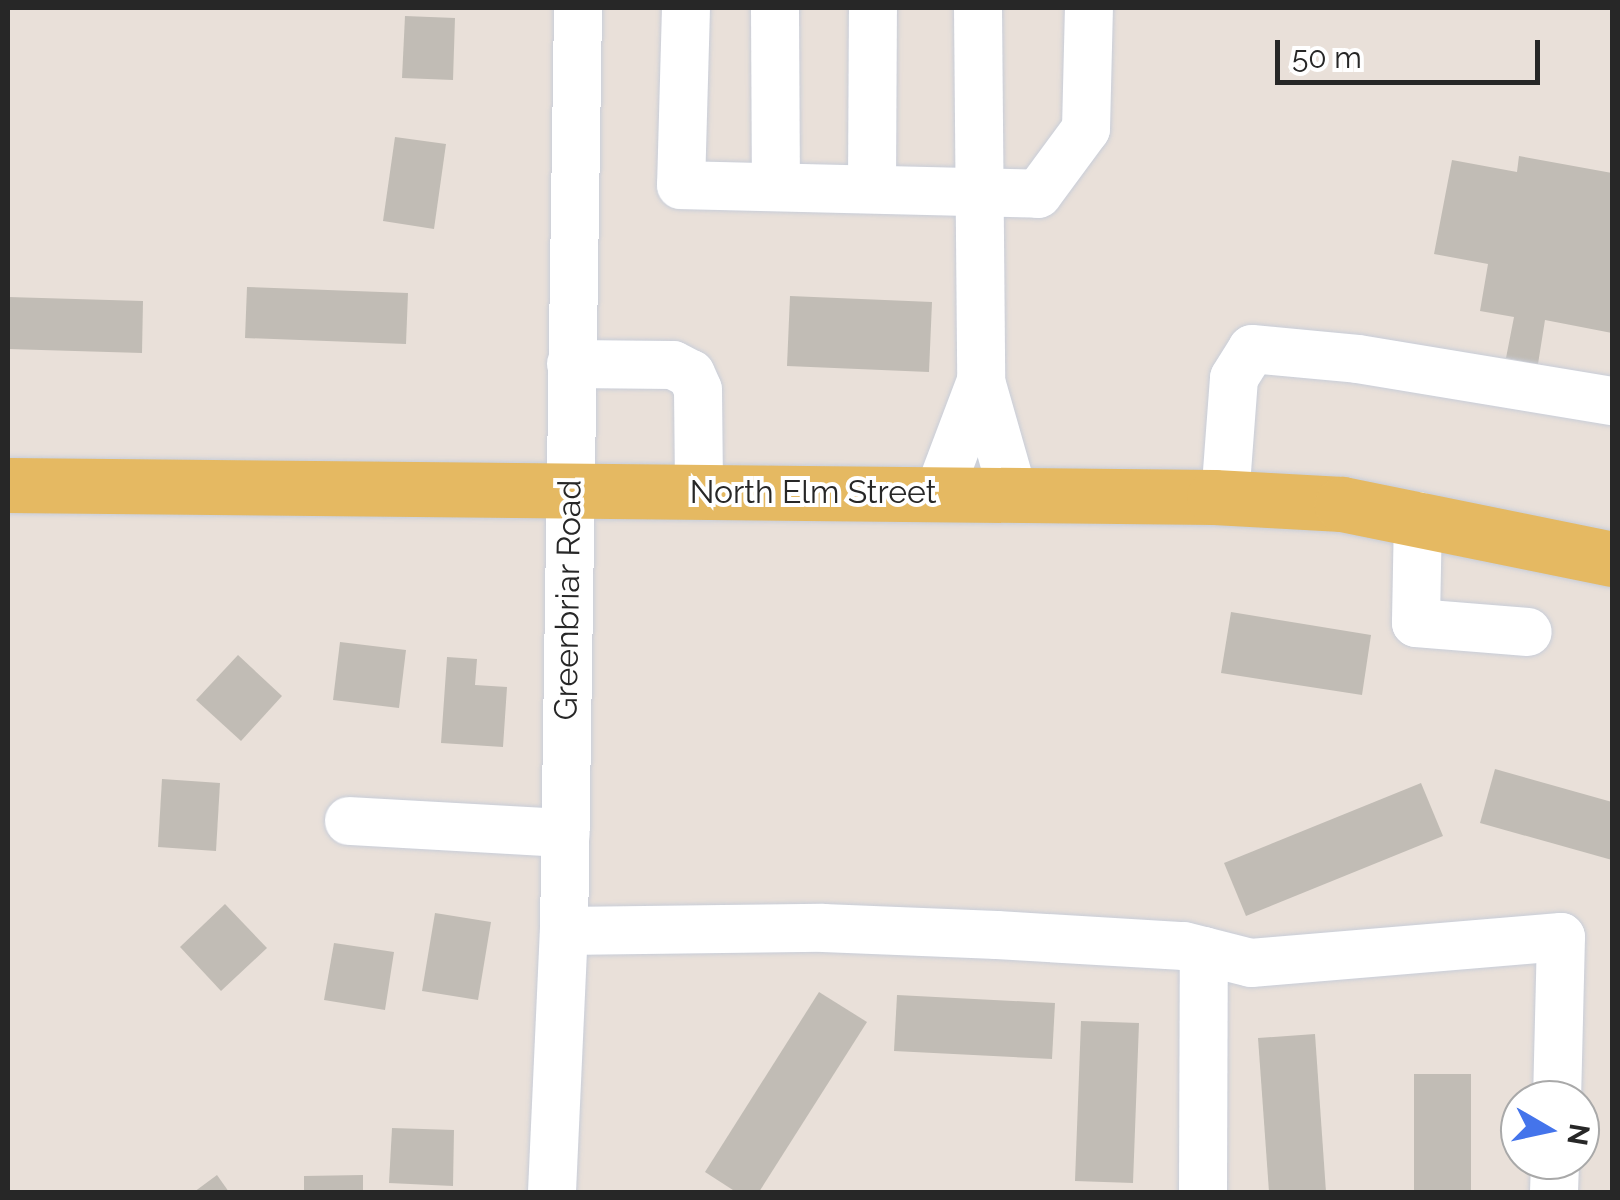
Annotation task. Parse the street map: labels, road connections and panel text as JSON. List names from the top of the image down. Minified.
{"streets":{"main road":["North Elm Street"],"street":["Greenbriar Road"]},"crossings":[["North Elm Street","Greenbriar Road"]],"scale_bar":"50 m","north":"right"}
